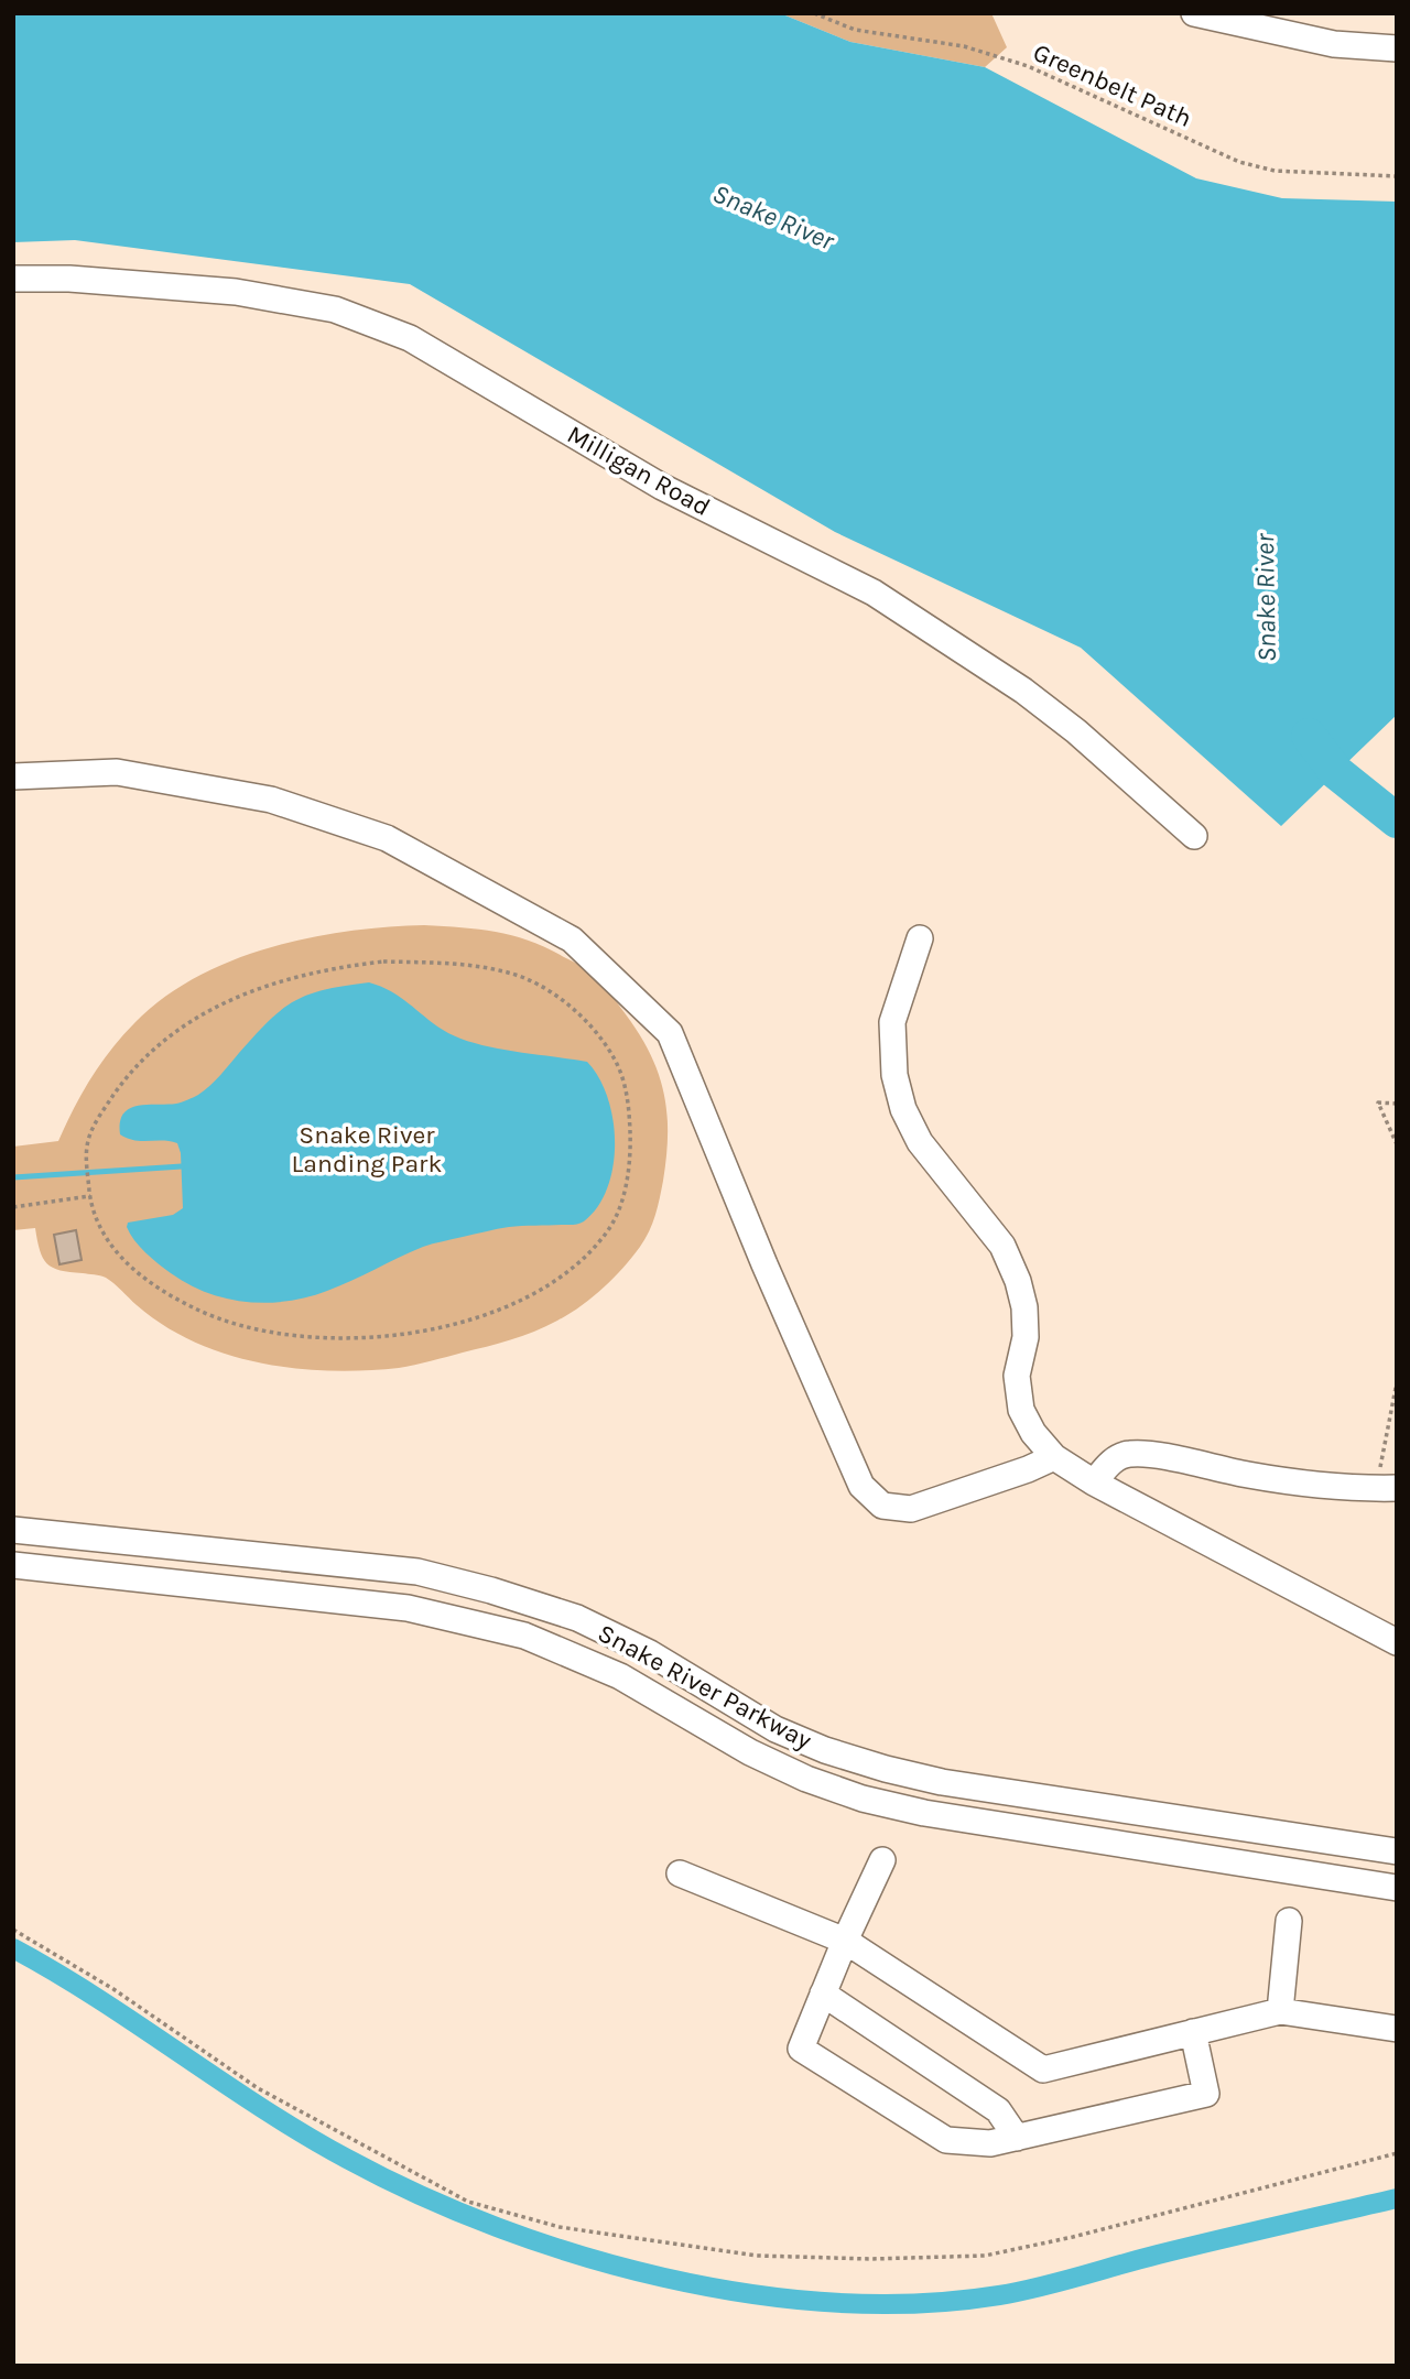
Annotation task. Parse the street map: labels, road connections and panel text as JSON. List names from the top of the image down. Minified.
{"streets":{"street":["Milligan Road","Snake River Parkway"],"path":["Greenbelt Path"]},"water":["Snake River"],"parks":["Snake River Landing Park"]}
